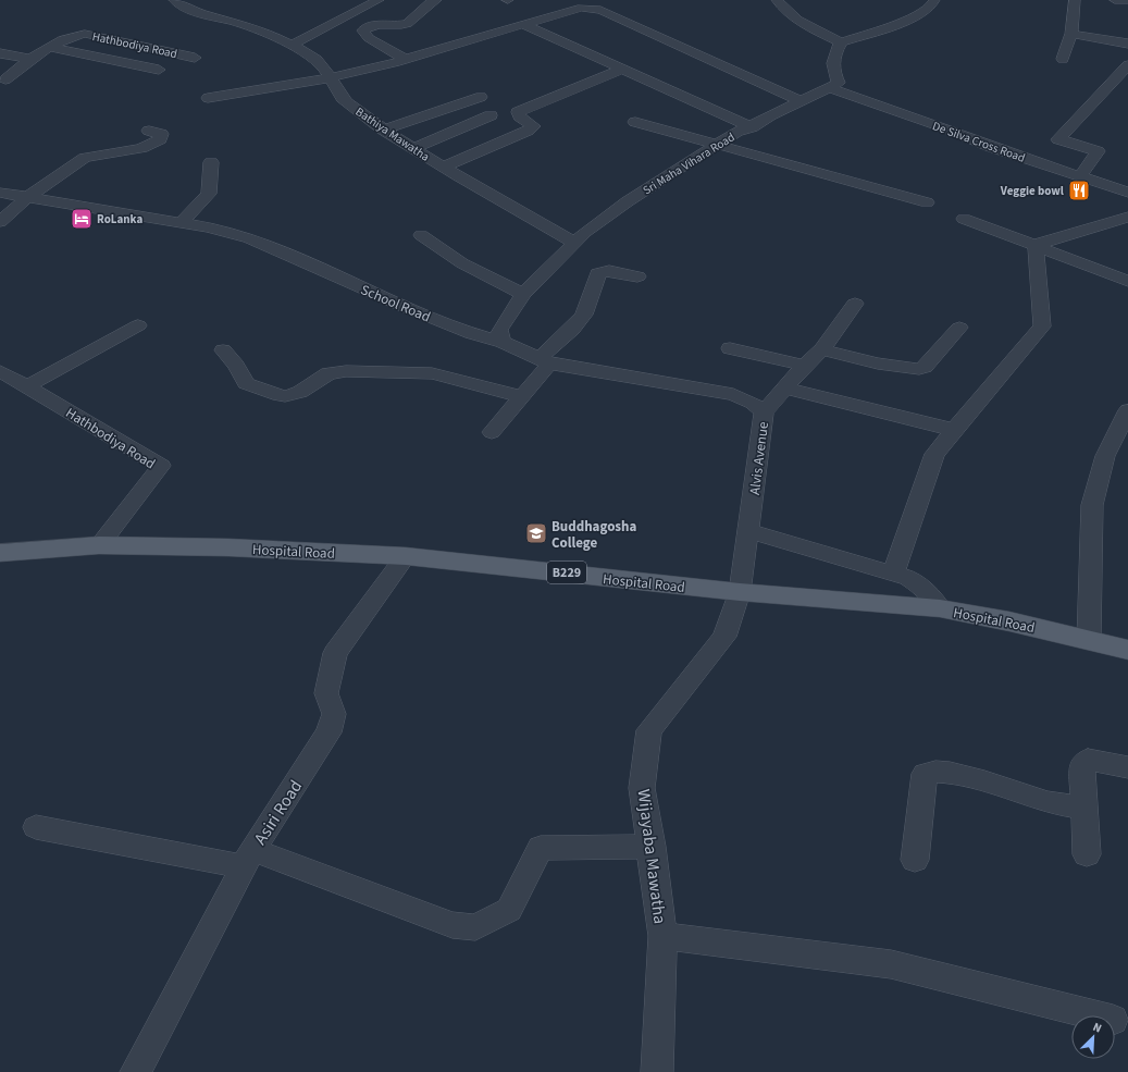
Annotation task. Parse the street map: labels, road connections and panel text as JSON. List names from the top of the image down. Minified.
{"streets":{"main road":["Hospital Road","B229"],"street":["Hathbodiya Road","Bathiya Mawatha","De Silva Cross Road","Sri Maha Vihara Road","School Road","Alvis Avenue","Asiri Road","Wijayaba Mawatha"]},"crossings":[["Hathbodiya Road","Hospital Road"],["Bathiya Mawatha","Sri Maha Vihara Road"],["De Silva Cross Road","Sri Maha Vihara Road"],["Sri Maha Vihara Road","School Road"],["School Road","Alvis Avenue"],["Alvis Avenue","Hospital Road"],["Alvis Avenue","Wijayaba Mawatha"],["Hospital Road","Asiri Road"],["Hospital Road","Wijayaba Mawatha"]],"places":{"restaurant":["Veggie bowl"],"hotel":["RoLanka"],"school or university":["Buddhagosha College"]},"north":"top right"}
